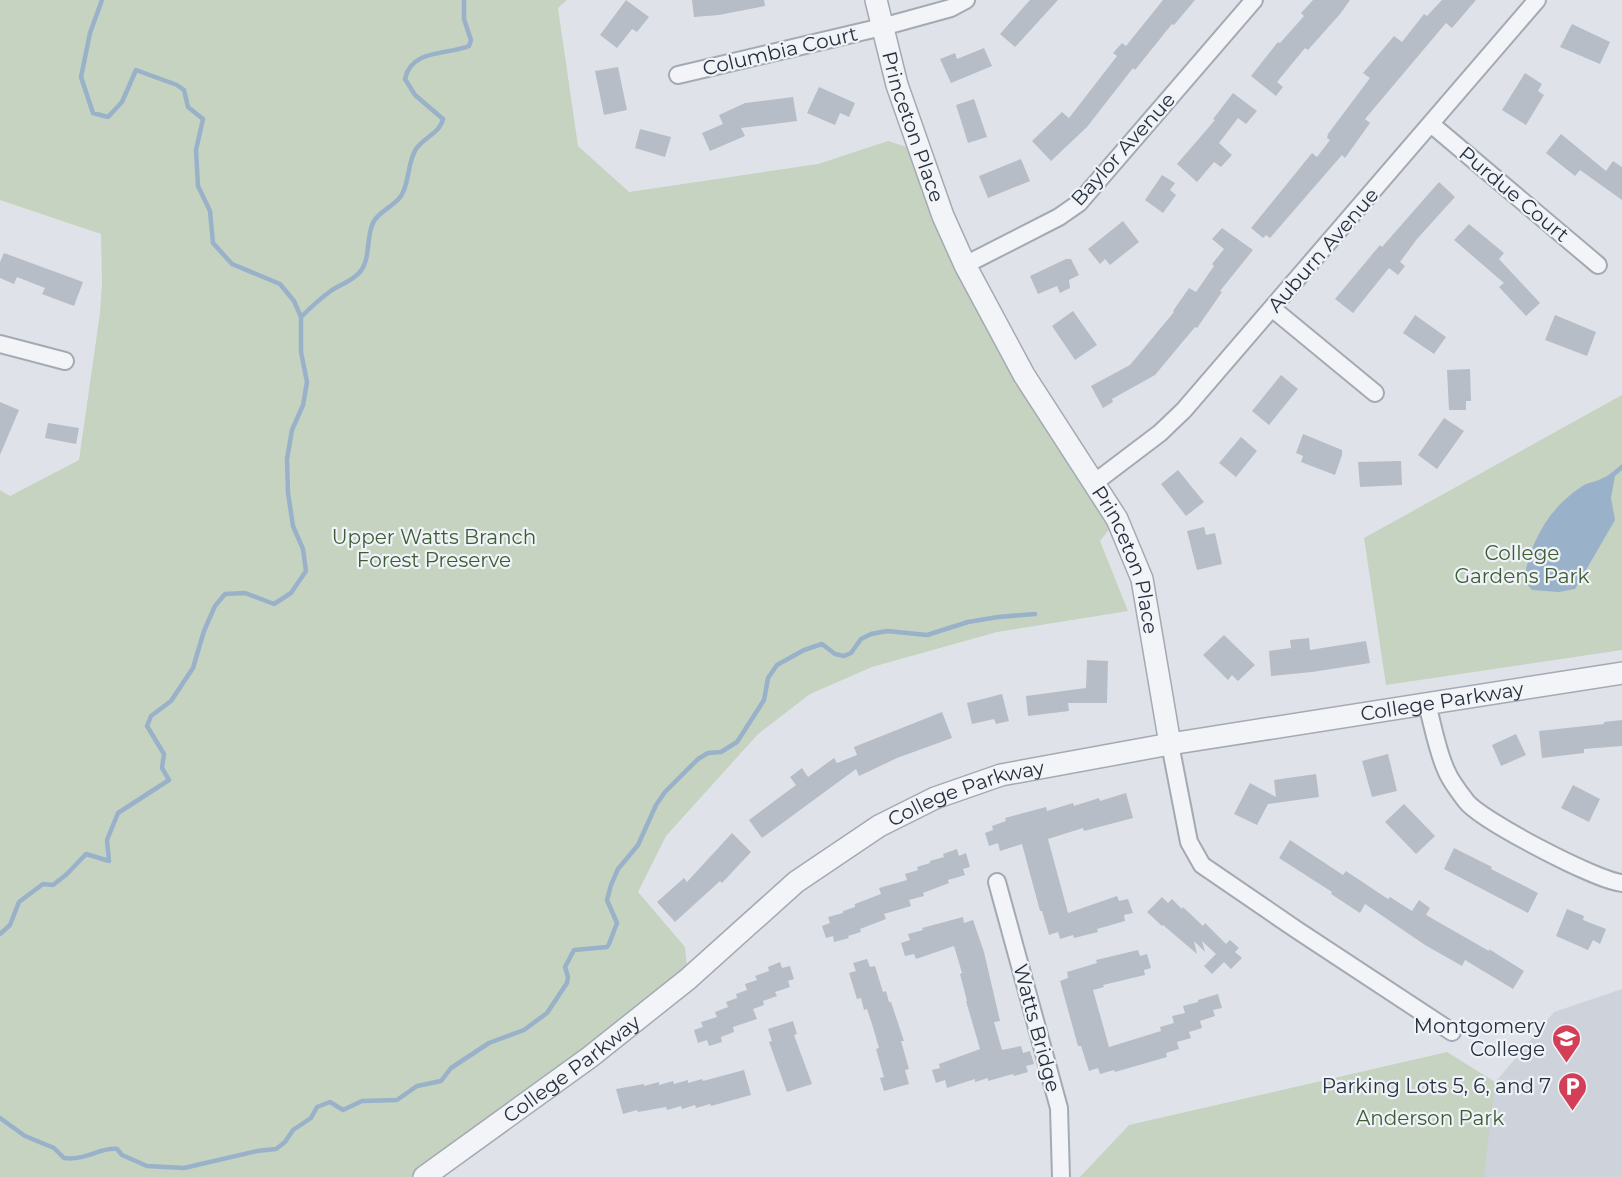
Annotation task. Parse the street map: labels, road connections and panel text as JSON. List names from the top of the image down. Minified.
{"streets":{"street":["Columbia Court","Princeton Place","Baylor Avenue","Purdue Court","Auburn Avenue","College Parkway","Watts Bridge"]},"crossings":[["Columbia Court","Princeton Place"],["Princeton Place","Baylor Avenue"],["Princeton Place","Auburn Avenue"],["Princeton Place","College Parkway"],["Purdue Court","Auburn Avenue"]],"parks":["Upper Watts Branch Forest Preserve","College Gardens Park","Anderson Park"],"places":{"school or university":["Montgomery College"],"parking":["Parking Lots 5, 6, and 7"]}}
